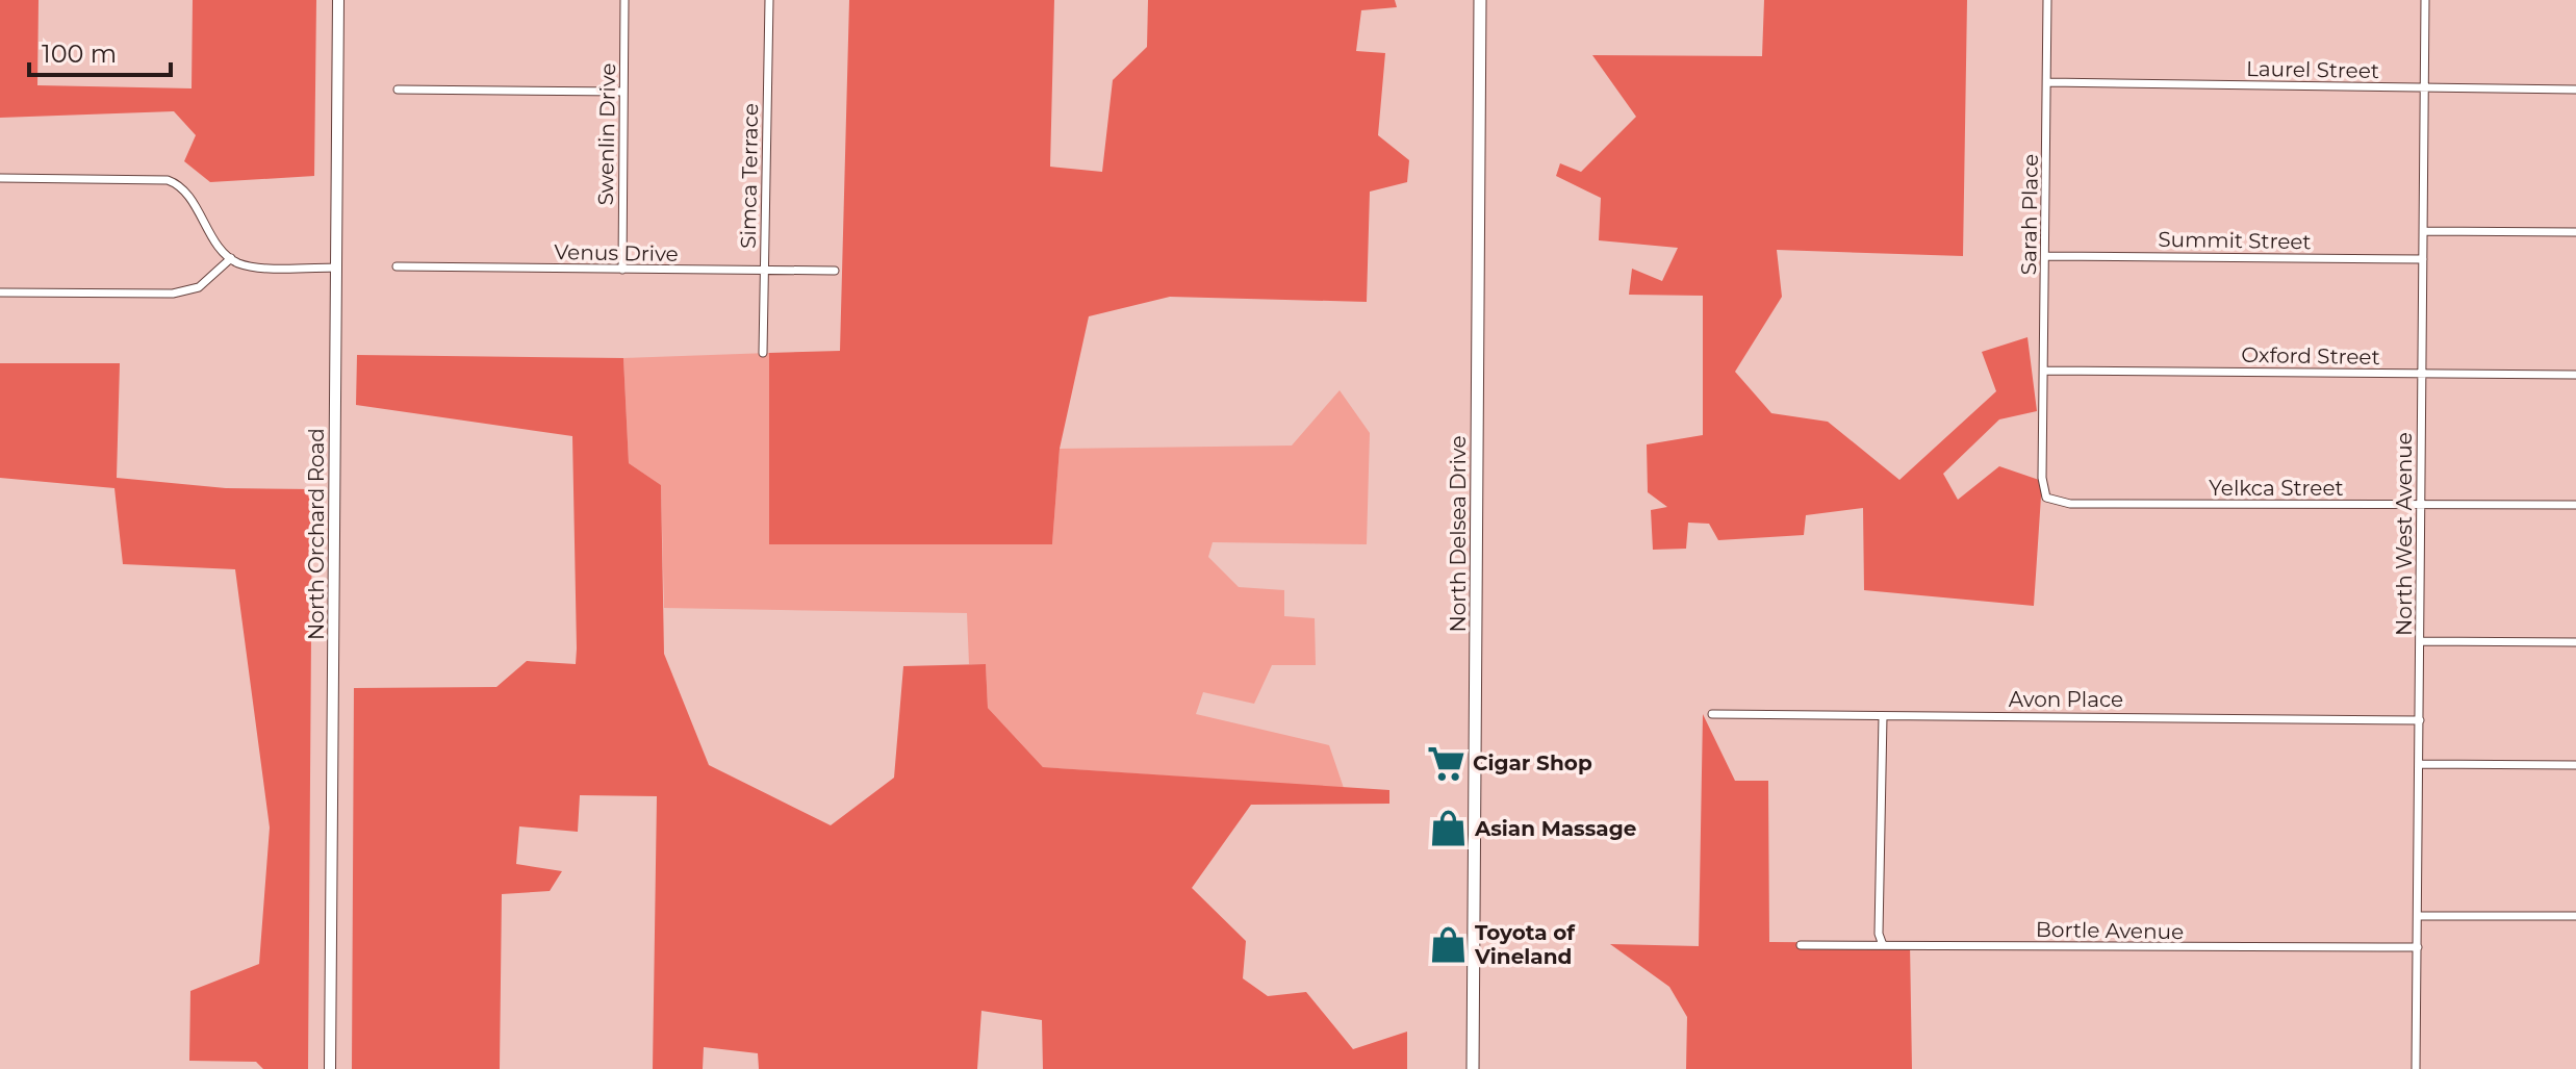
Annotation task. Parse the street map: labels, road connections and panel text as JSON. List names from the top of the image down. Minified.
{"streets":{"main road":["North Delsea Drive"],"street":["Laurel Street","Swenlin Drive","Simca Terrace","Sarah Place","Summit Street","Venus Drive","Oxford Street","Yelkca Street","North Orchard Road","North West Avenue","Avon Place","Bortle Avenue"]},"crossings":[["Laurel Street","Sarah Place"],["Laurel Street","North West Avenue"],["Swenlin Drive","Venus Drive"],["Simca Terrace","Venus Drive"],["Sarah Place","Summit Street"],["Sarah Place","Oxford Street"],["Sarah Place","Yelkca Street"],["Summit Street","North West Avenue"],["Oxford Street","North West Avenue"],["Yelkca Street","North West Avenue"],["North West Avenue","Avon Place"],["North West Avenue","Bortle Avenue"]],"places":{"supermarket":["Cigar Shop"],"shop":["Asian Massage","Toyota of Vineland"]},"scale_bar":"100 m"}
